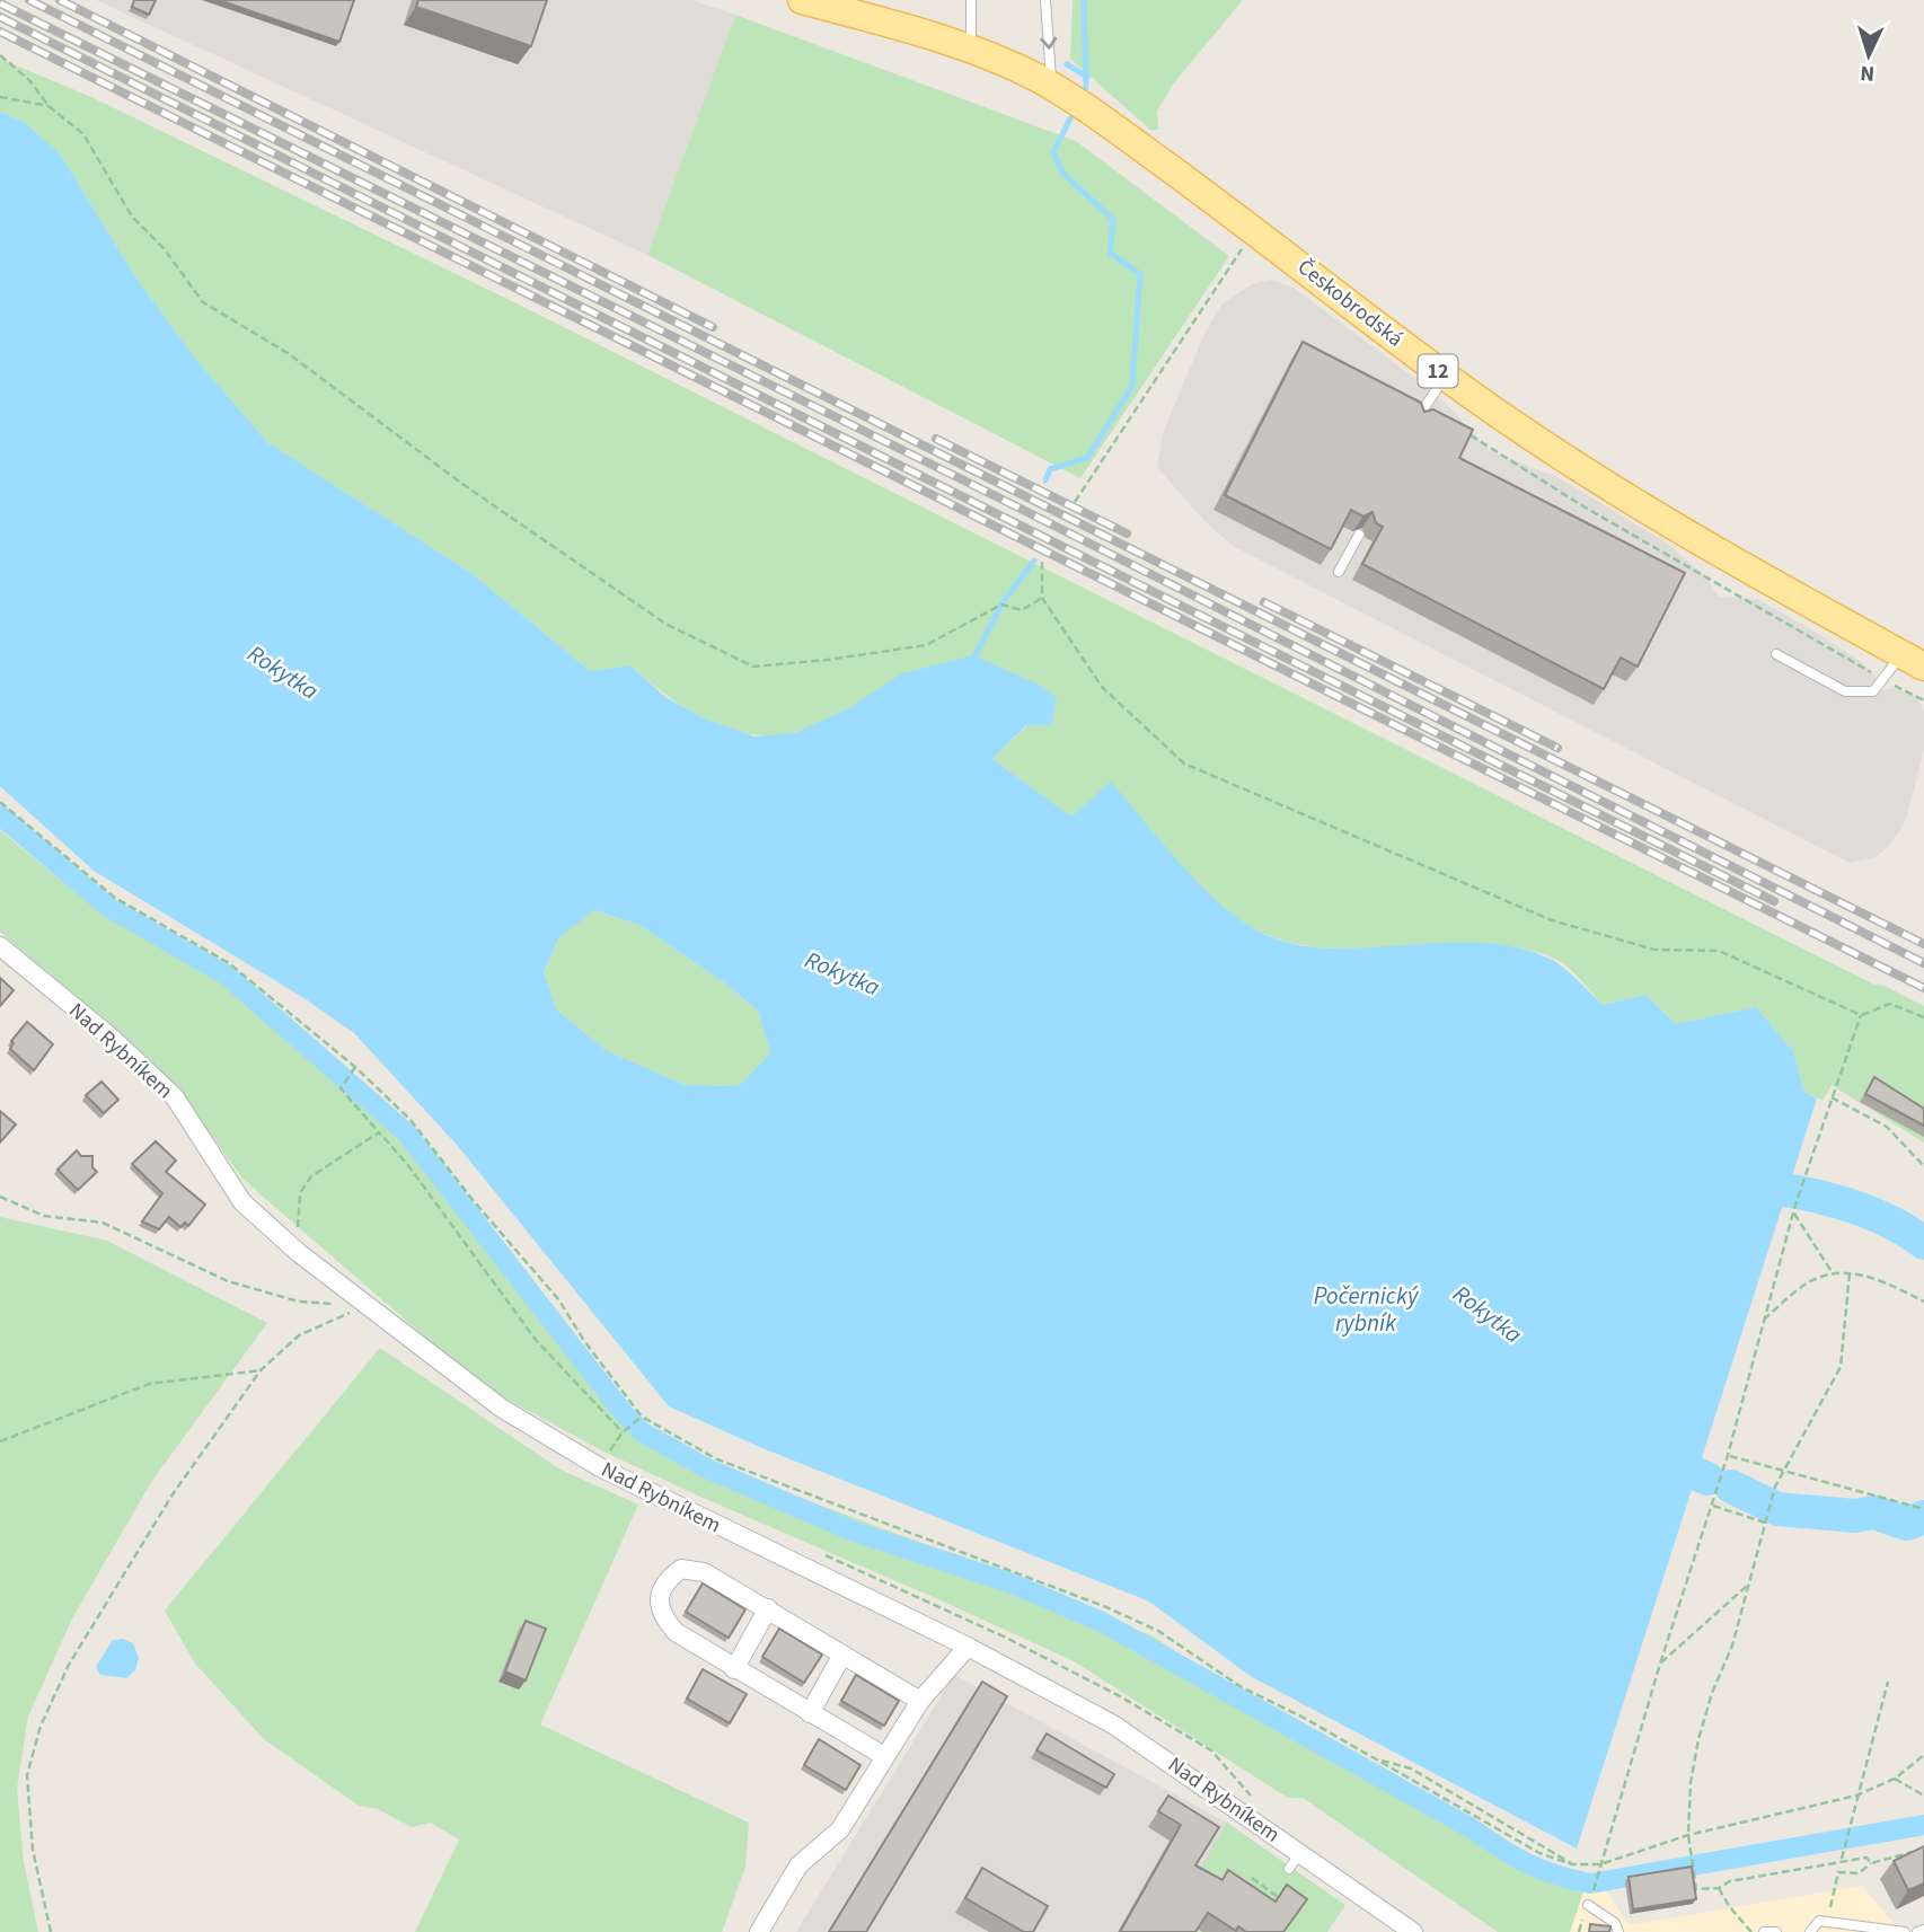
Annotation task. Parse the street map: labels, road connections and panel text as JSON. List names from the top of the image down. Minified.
{"streets":{"main road":["Českobrodská","12"],"street":["Nad Rybníkem"]},"water":["Rokytka","Počernický rybník"],"north":"bottom"}
